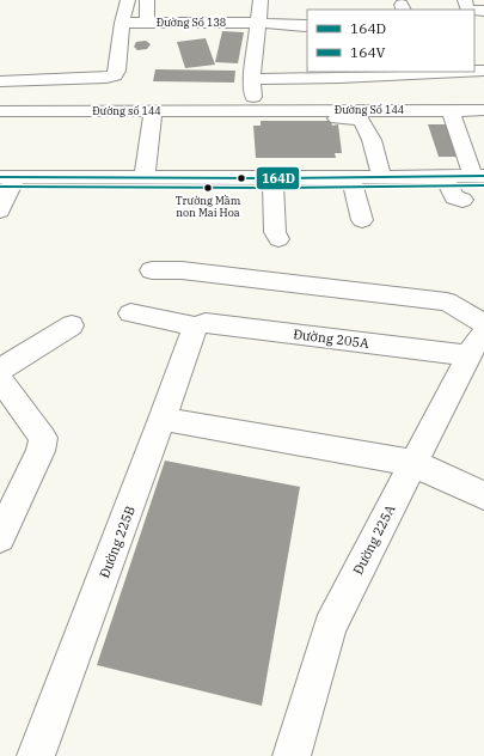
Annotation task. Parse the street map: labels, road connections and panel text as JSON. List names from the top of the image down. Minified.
{"streets":{"street":["Đường Số 138","Đường Số 144","Đường số 144","Đường 205A","Đường 225A","Đường 225B"]},"crossings":[["Đường Số 144","Đường số 144"],["Đường 205A","Đường 225A"],["Đường 205A","Đường 225B"]],"places":["Trường Mầm non Mai Hoa"],"lines":["transit line 164D","transit line 164V"],"legend":["164D","164V"]}
